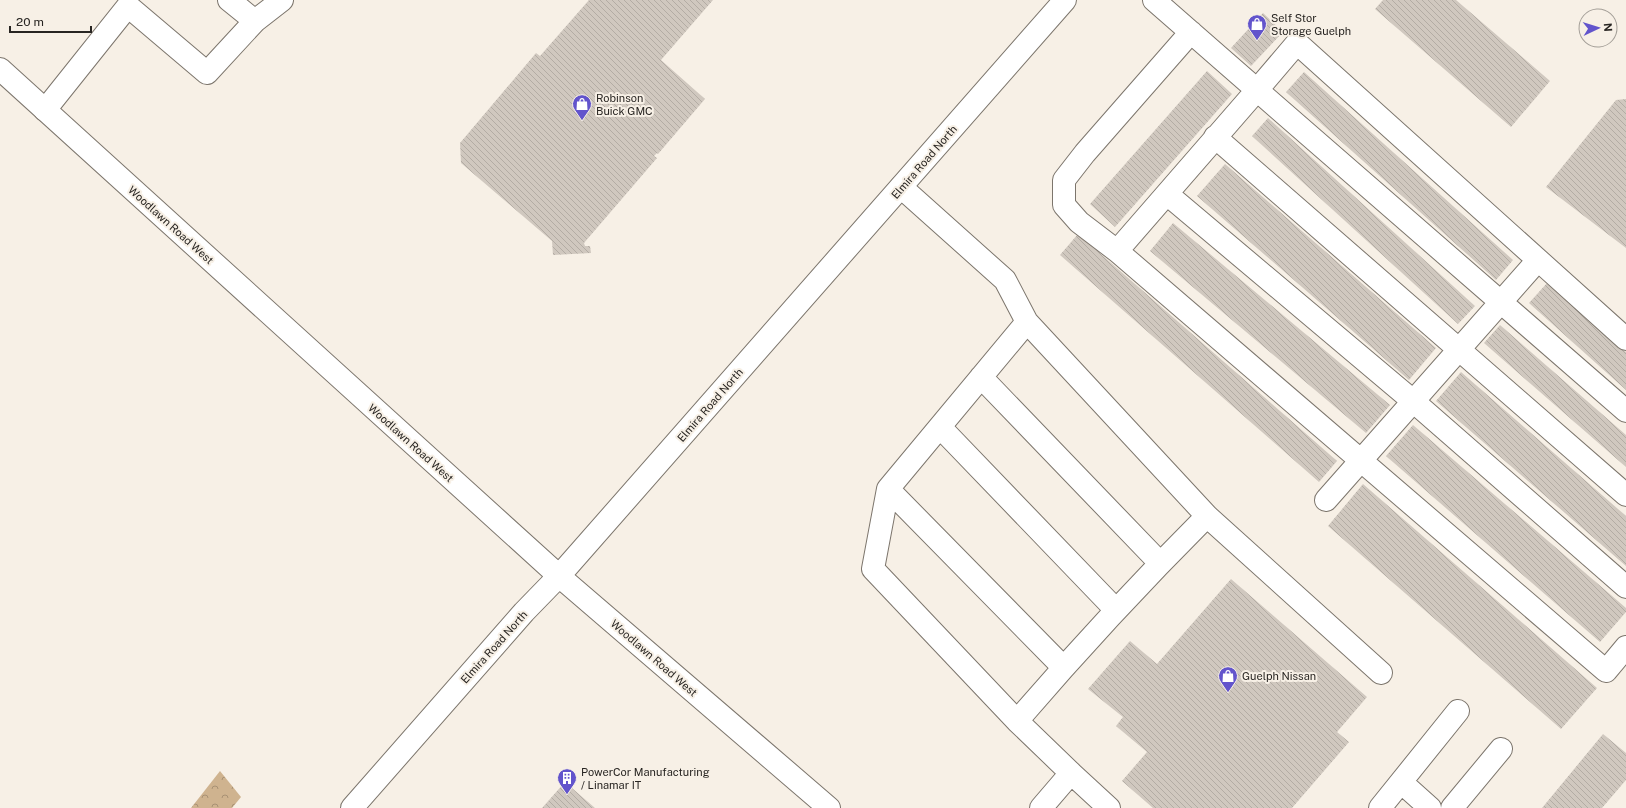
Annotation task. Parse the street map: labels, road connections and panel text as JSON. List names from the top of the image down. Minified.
{"streets":{"main road":["Elmira Road North","Woodlawn Road West"]},"crossings":[["Elmira Road North","Woodlawn Road West"]],"places":{"shop":["Self Stor Storage Guelph","Robinson Buick GMC","Guelph Nissan"],"building":["PowerCor Manufacturing / Linamar IT"]},"scale_bar":"20 m","north":"right"}
